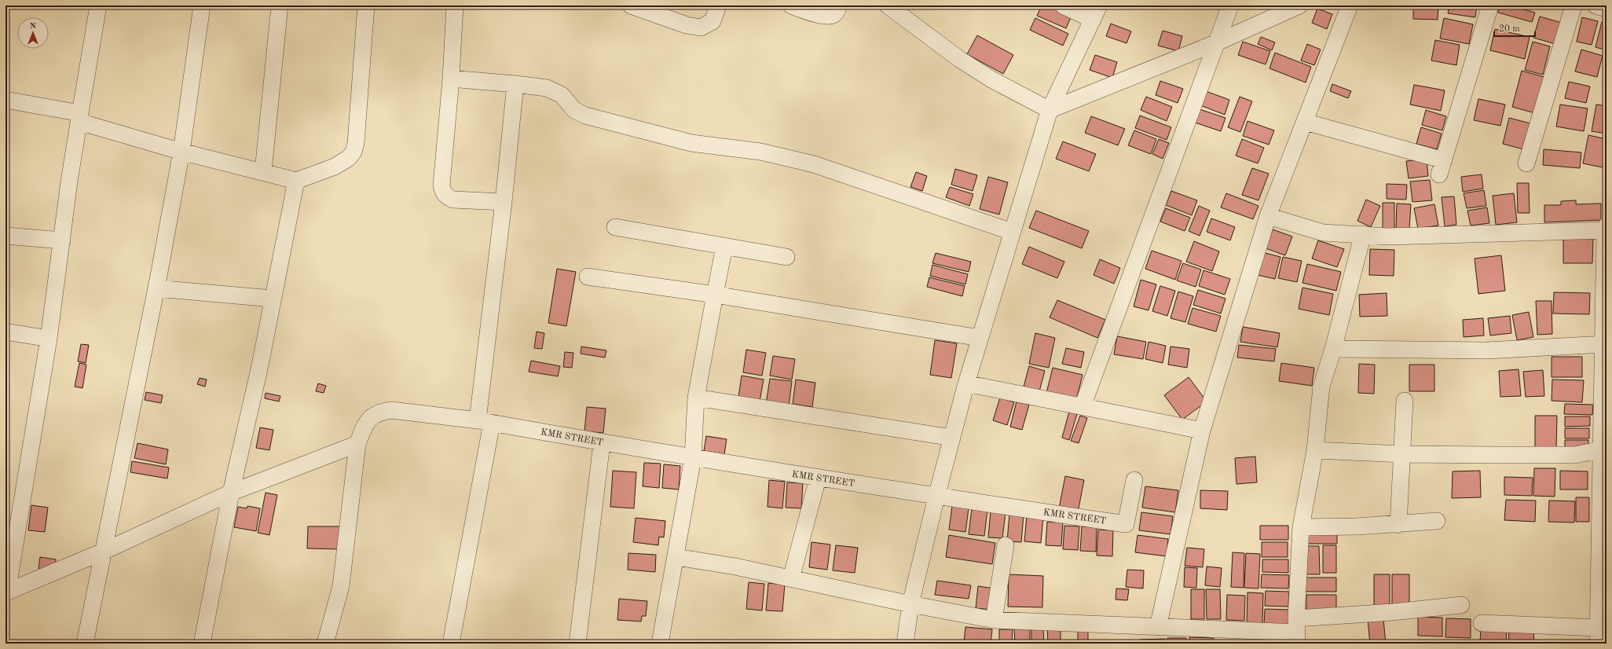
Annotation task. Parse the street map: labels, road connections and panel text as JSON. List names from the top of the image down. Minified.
{"streets":{"street":["KMR STREET"]},"scale_bar":"20 m","north":"top"}
